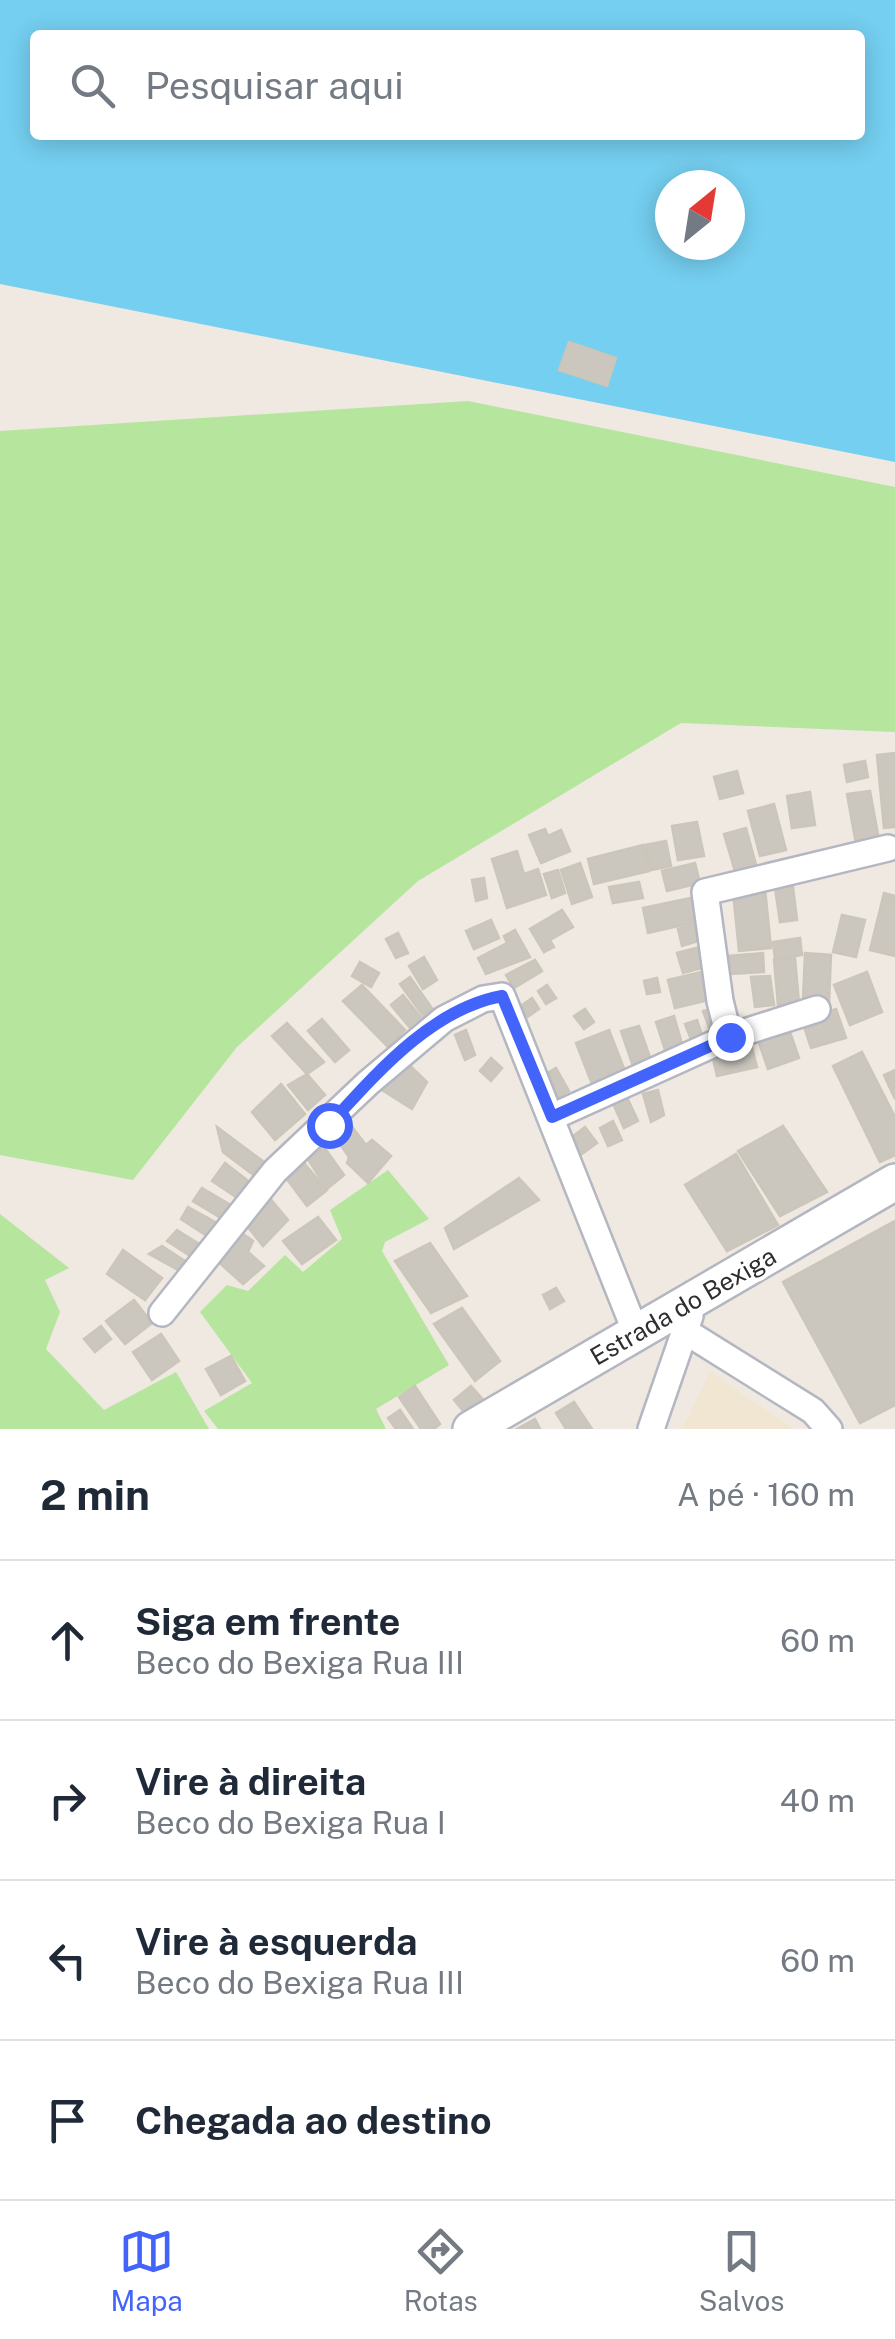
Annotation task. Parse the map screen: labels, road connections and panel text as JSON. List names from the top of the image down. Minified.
{"streets":{"street":["Estrada do Bexiga"]},"north":"top right","page":{"search":"Pesquisar aqui","heading":["2 min","A pé · 160 m"],"list":[["Siga em frente","Beco do Bexiga Rua III","60 m"],["Vire à direita","Beco do Bexiga Rua I","40 m"],["Vire à esquerda","Beco do Bexiga Rua III","60 m"],"Chegada ao destino"],"nav":["Mapa","Rotas","Salvos"]}}
